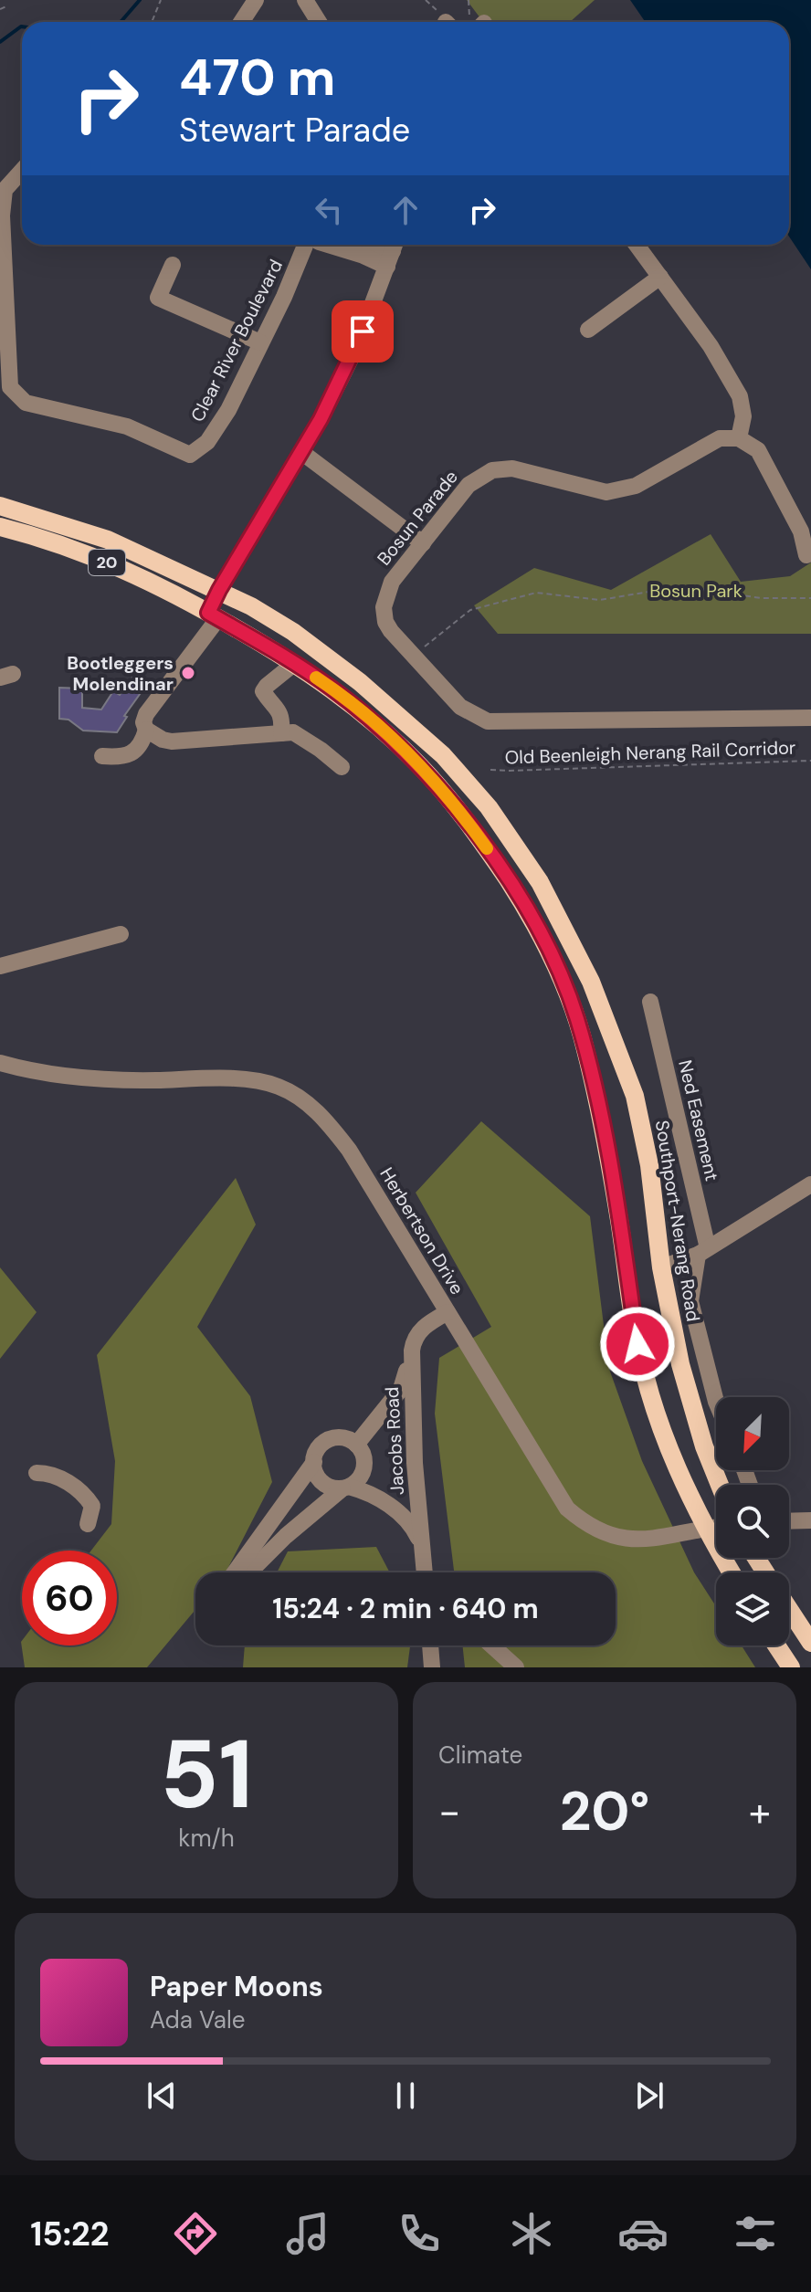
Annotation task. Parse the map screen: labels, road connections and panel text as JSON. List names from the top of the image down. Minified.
{"streets":{"main road":["20","Southport-Nerang Road"],"street":["Clear River Boulevard","Bosun Parade","Ned Easement","Herbertson Drive","Jacobs Road"],"path":["Old Beenleigh Nerang Rail Corridor"]},"crossings":[["20","Herbertson Drive"],["Herbertson Drive","Jacobs Road"]],"parks":["Bosun Park"],"places":["Bootleggers Molendinar"],"north":"bottom left","page":{"turn":["470 m","Stewart Parade"],"limit":"60","trip":"15:24 · 2 min · 640 m","tile":[["51","km/h"],"Climate"],"heat":["−","20°","+"],"song":["Paper Moons","Ada Vale"],"tabs":"15:22"}}
